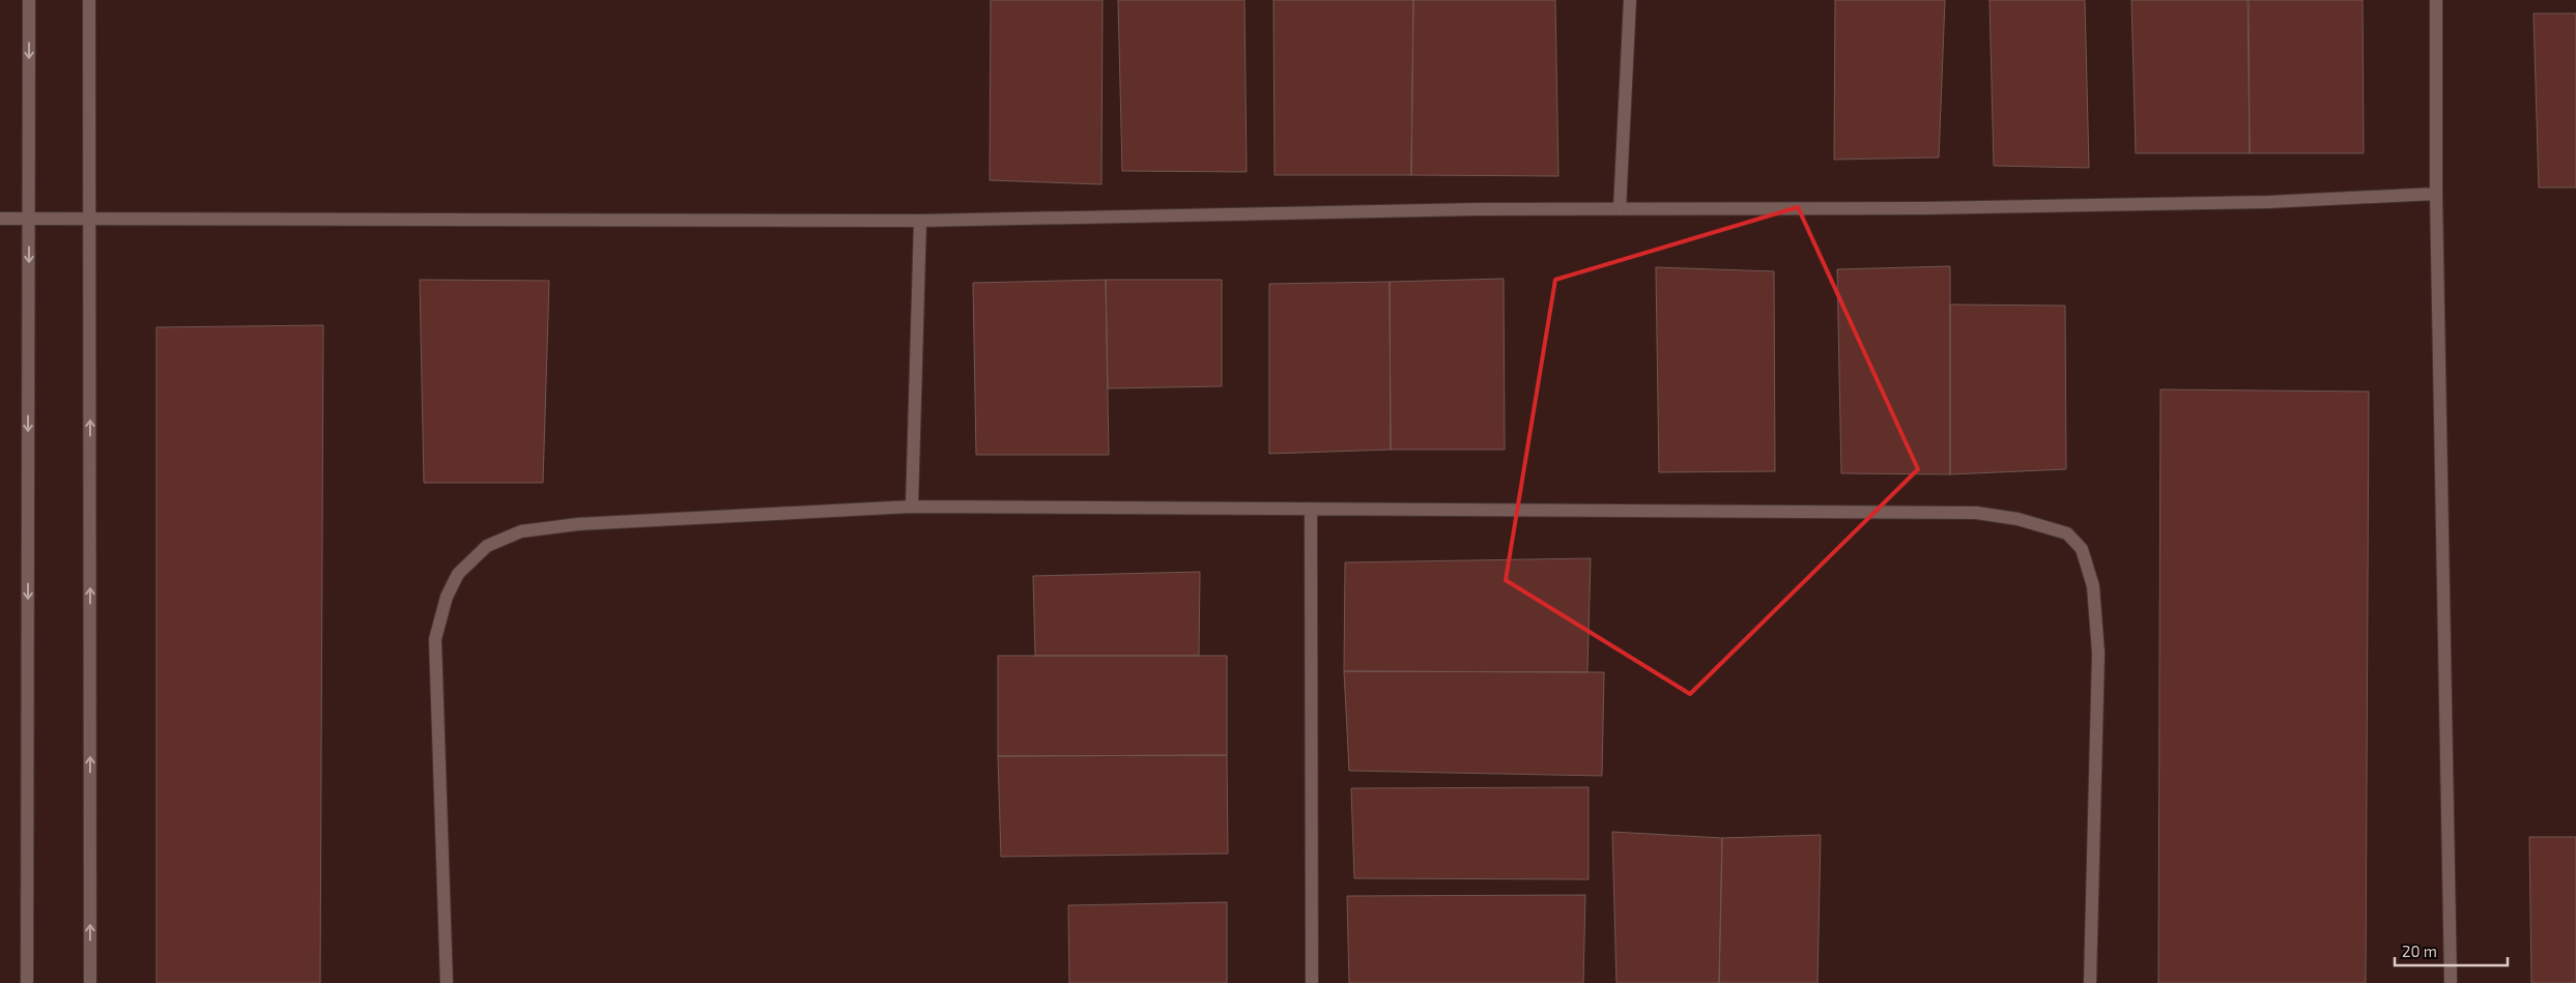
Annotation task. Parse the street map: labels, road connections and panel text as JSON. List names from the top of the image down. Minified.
{"scale_bar":"20 m"}
